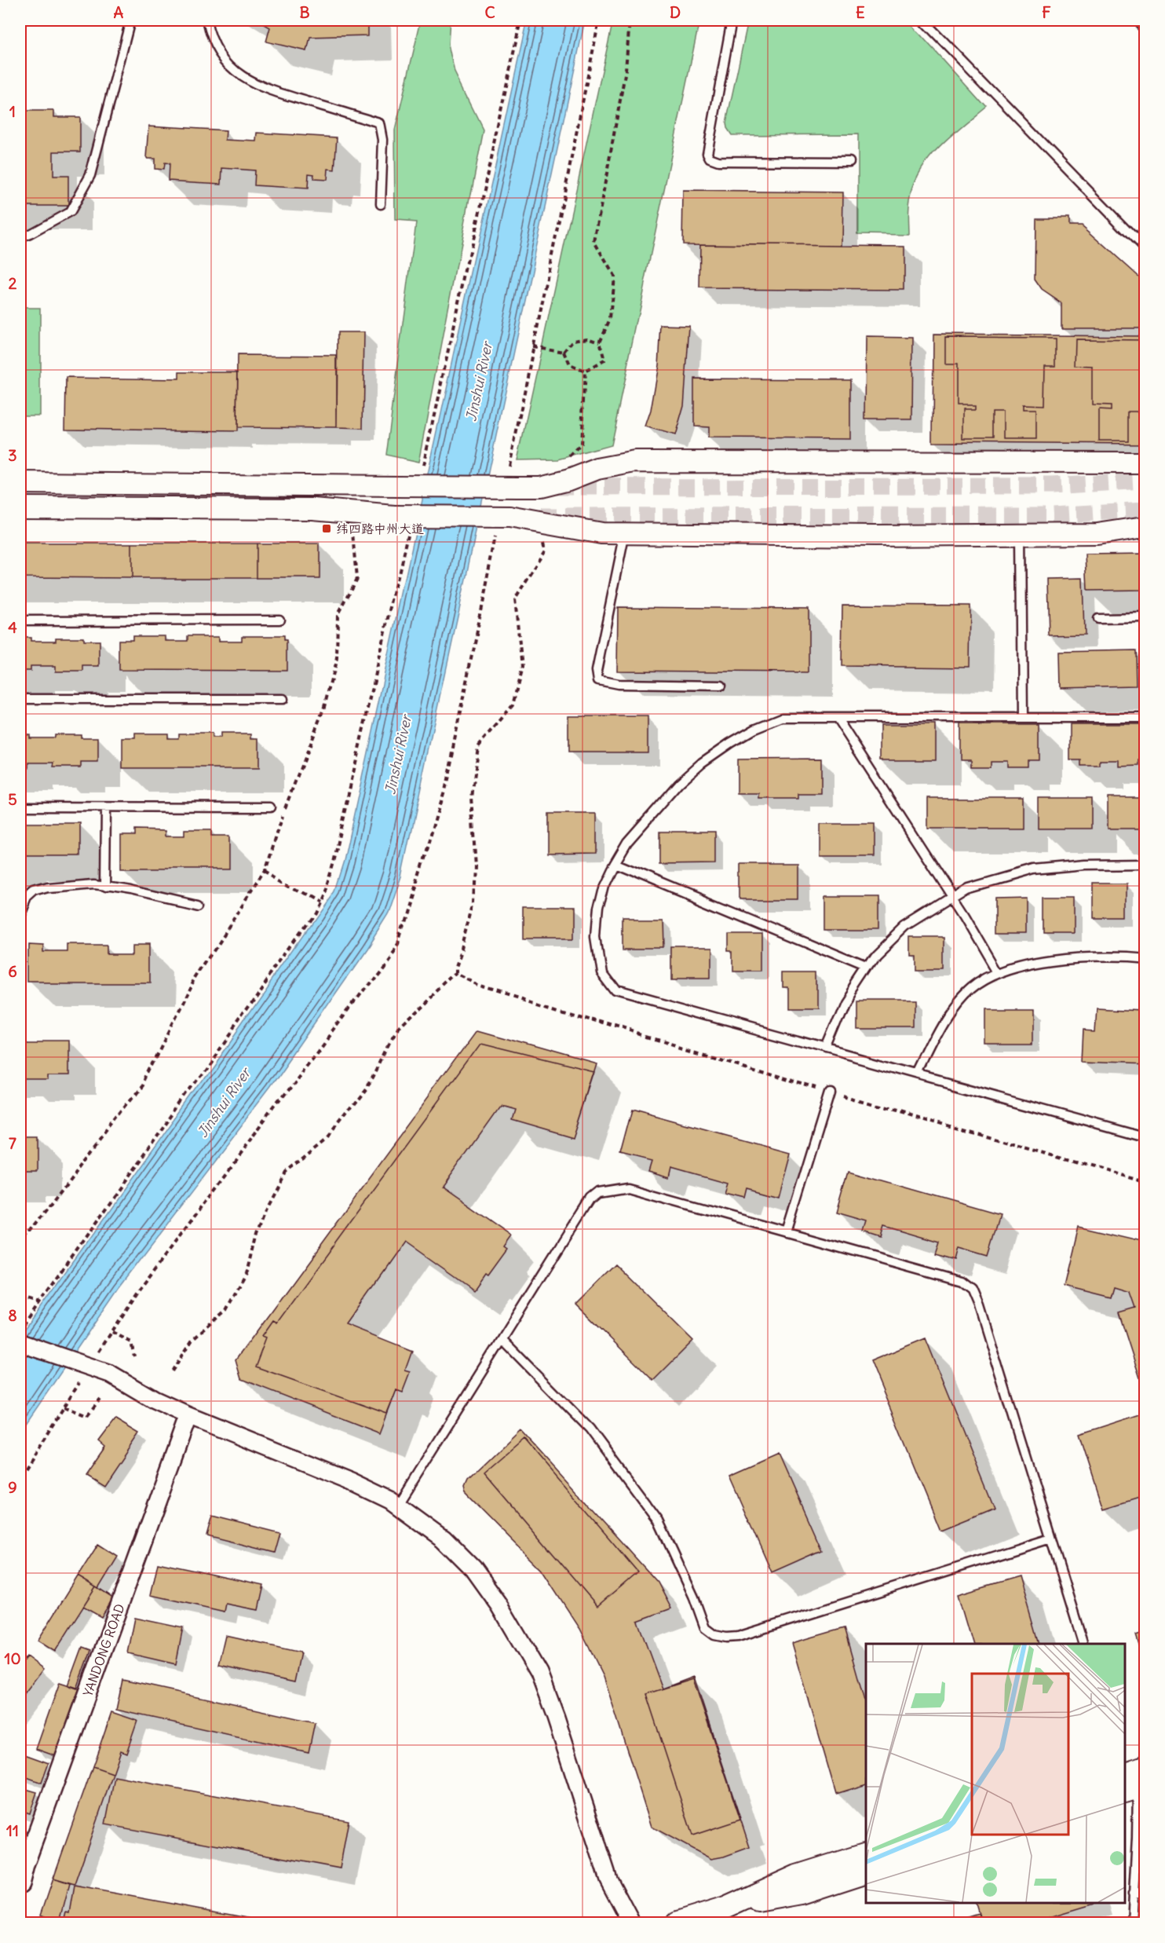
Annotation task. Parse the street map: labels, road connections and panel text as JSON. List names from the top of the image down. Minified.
{"streets":{"street":["YANDONG ROAD"]},"water":["Jinshui River"],"places":{"transit":["纬四路中州大道"]},"grid":{"columns":["A","B","C","D","E","F"],"rows":["1","2","3","4","5","6","7","8","9","10","11"]}}
